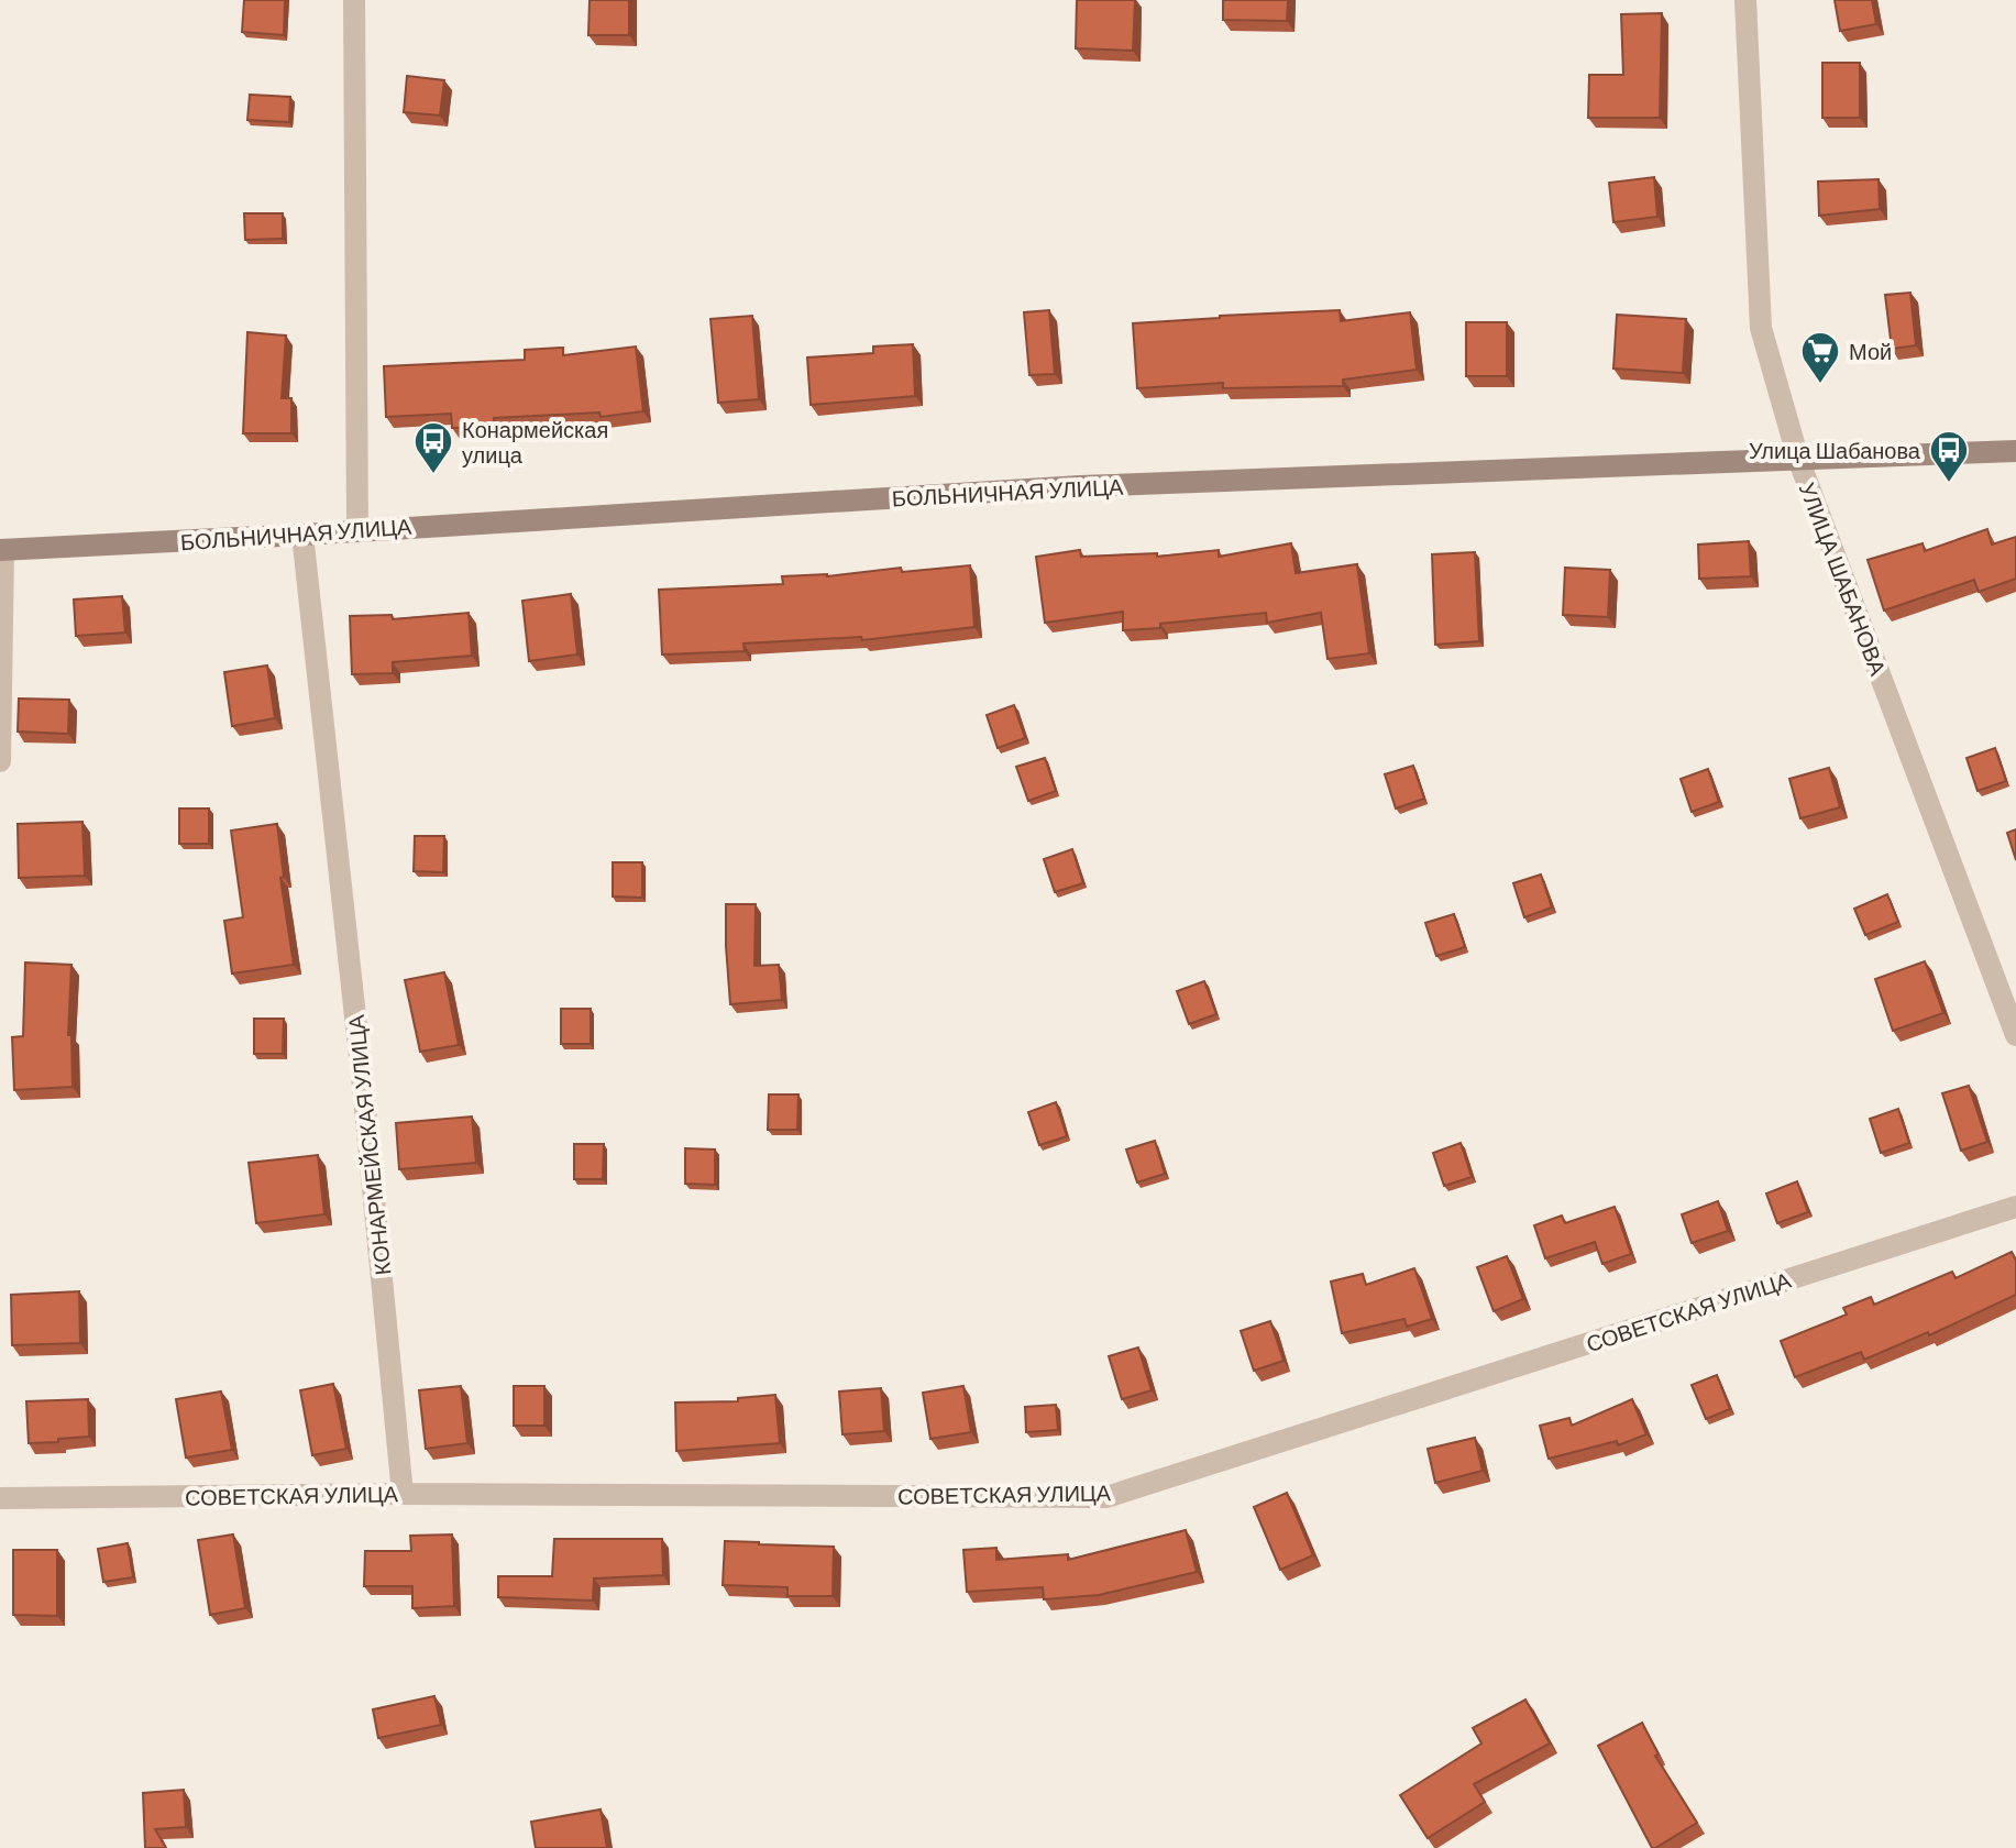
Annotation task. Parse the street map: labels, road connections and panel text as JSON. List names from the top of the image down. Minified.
{"streets":{"street":["БОЛЬНИЧНАЯ УЛИЦА","УЛИЦА ШАБАНОВА","КОНАРМЕЙСКАЯ УЛИЦА","СОВЕТСКАЯ УЛИЦА"]},"crossings":[["БОЛЬНИЧНАЯ УЛИЦА","УЛИЦА ШАБАНОВА"],["БОЛЬНИЧНАЯ УЛИЦА","КОНАРМЕЙСКАЯ УЛИЦА"],["КОНАРМЕЙСКАЯ УЛИЦА","СОВЕТСКАЯ УЛИЦА"]],"places":{"supermarket":["Мой"],"bus stop":["Конармейская улица","Улица Шабанова"]}}
